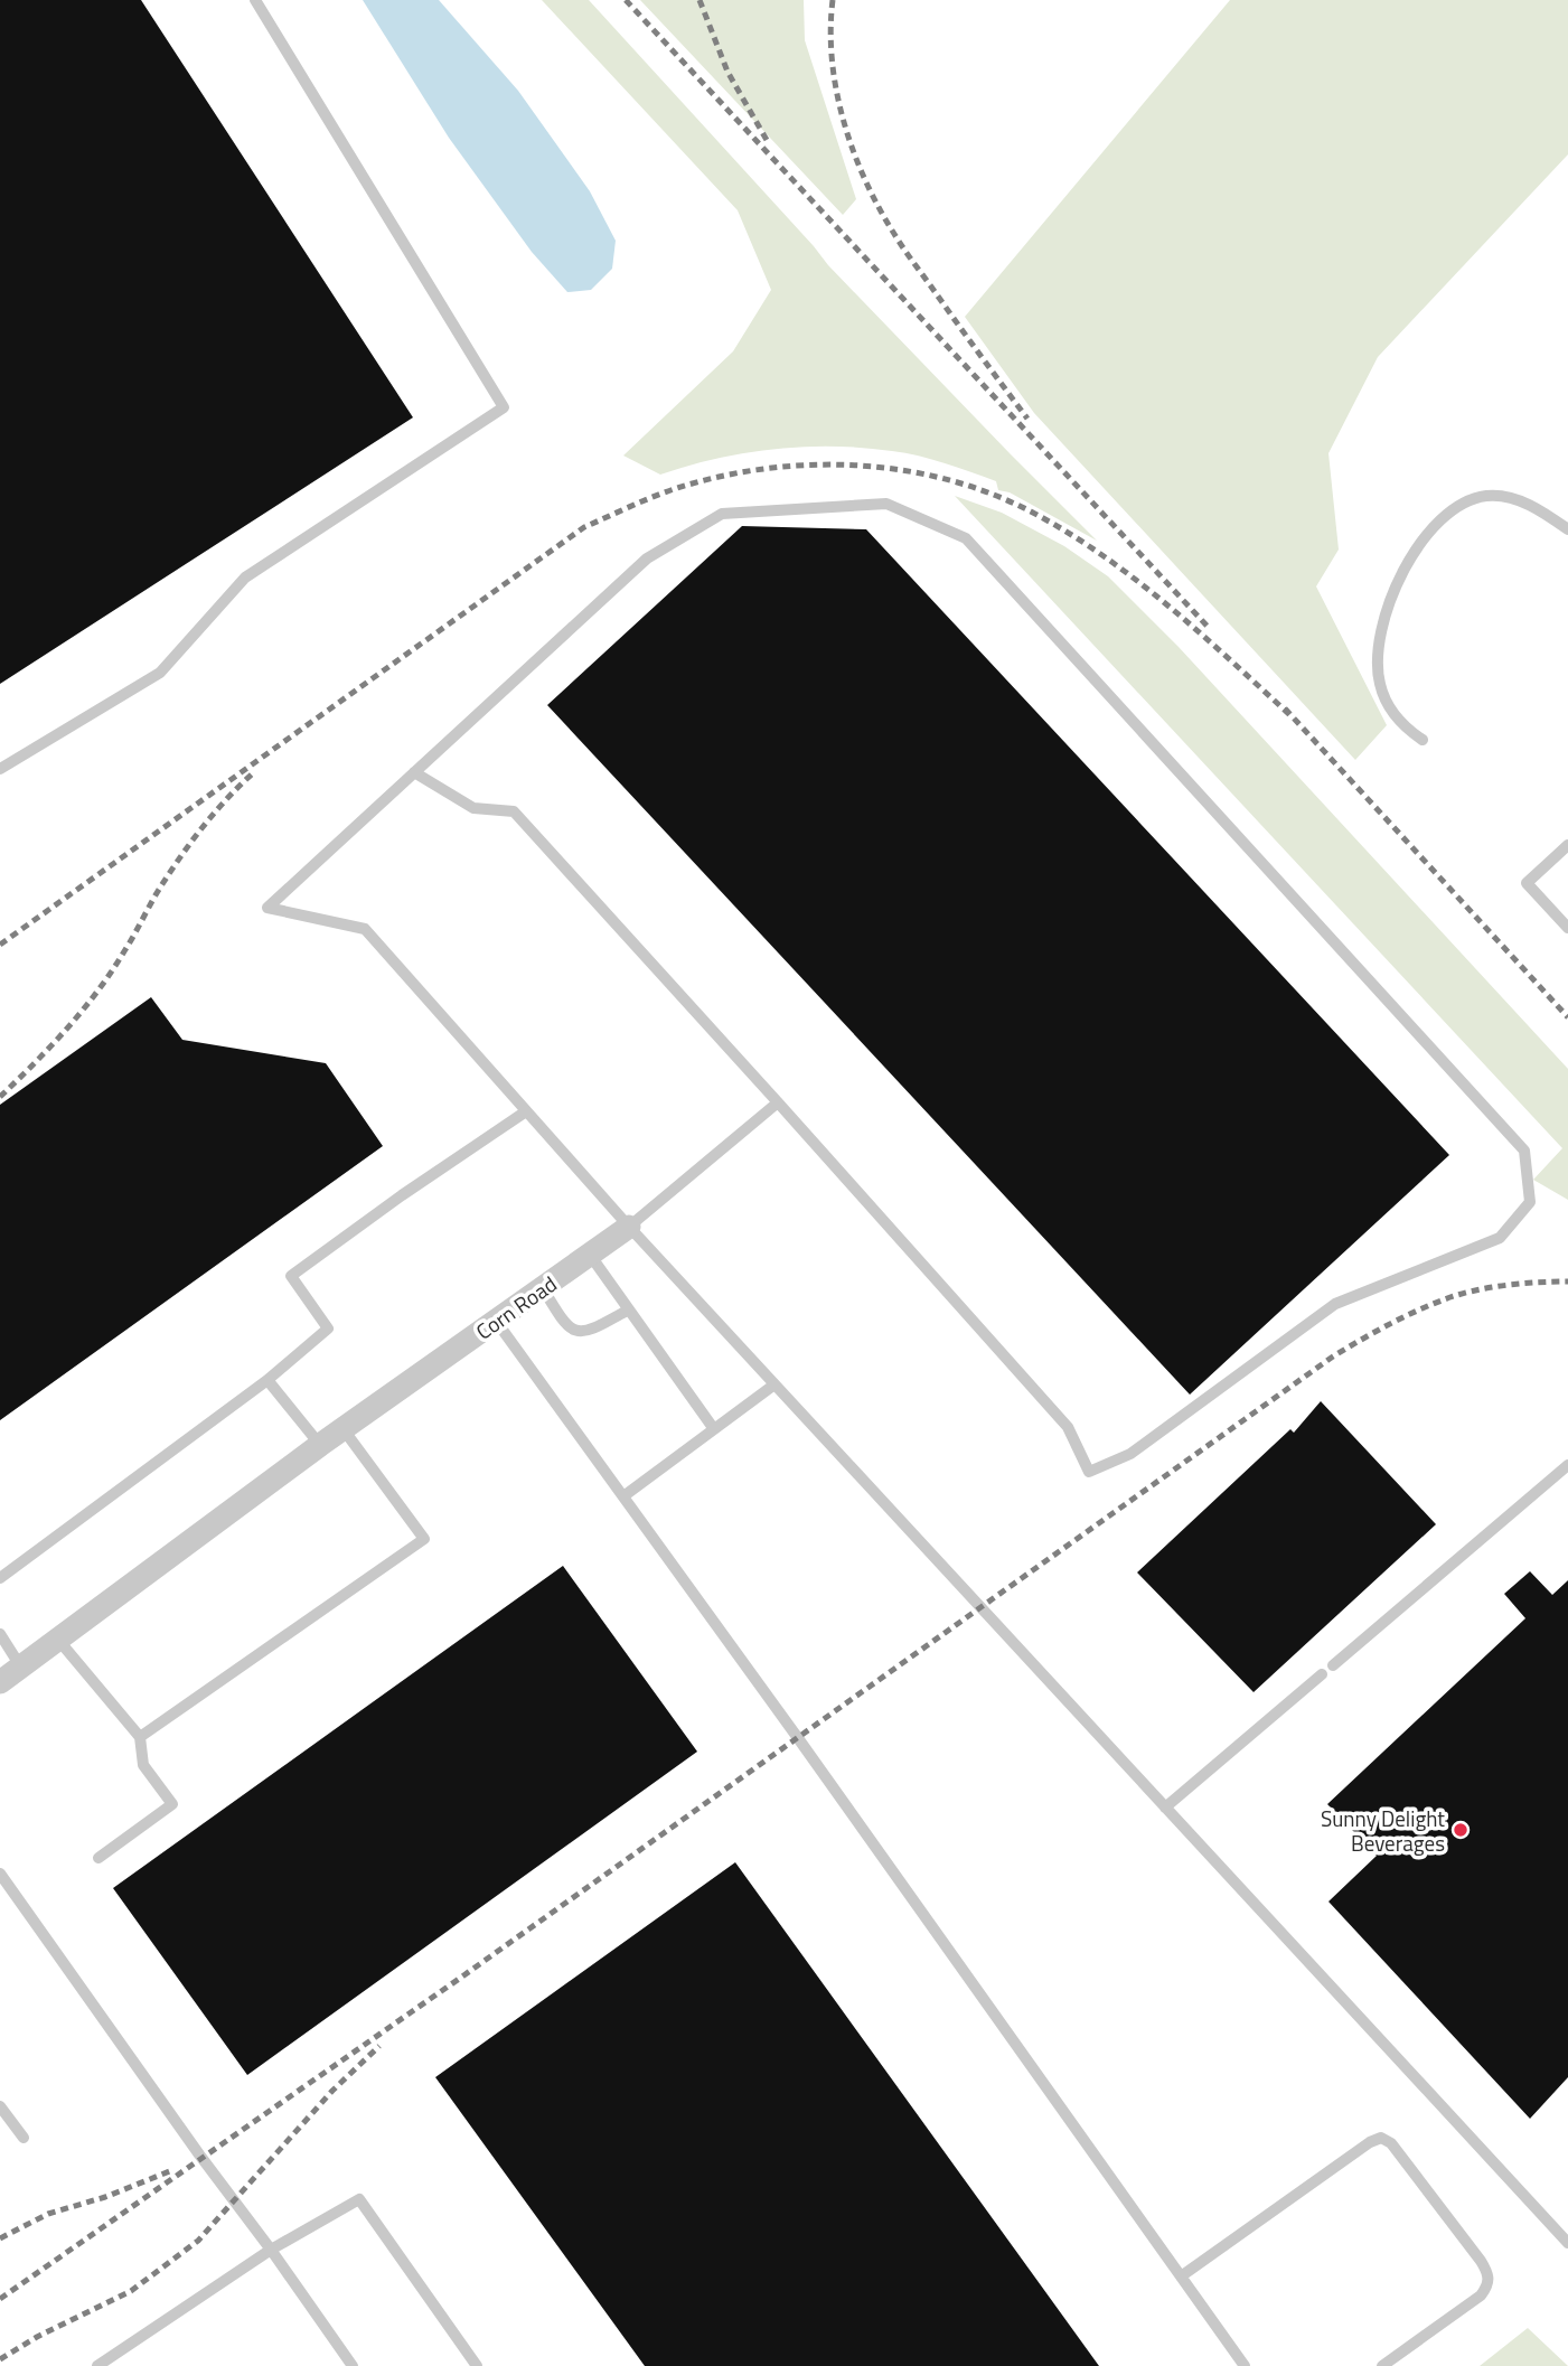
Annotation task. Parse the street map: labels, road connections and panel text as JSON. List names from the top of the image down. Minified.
{"streets":{"street":["Corn Road"]},"places":["Sunny Delight Beverages"]}
